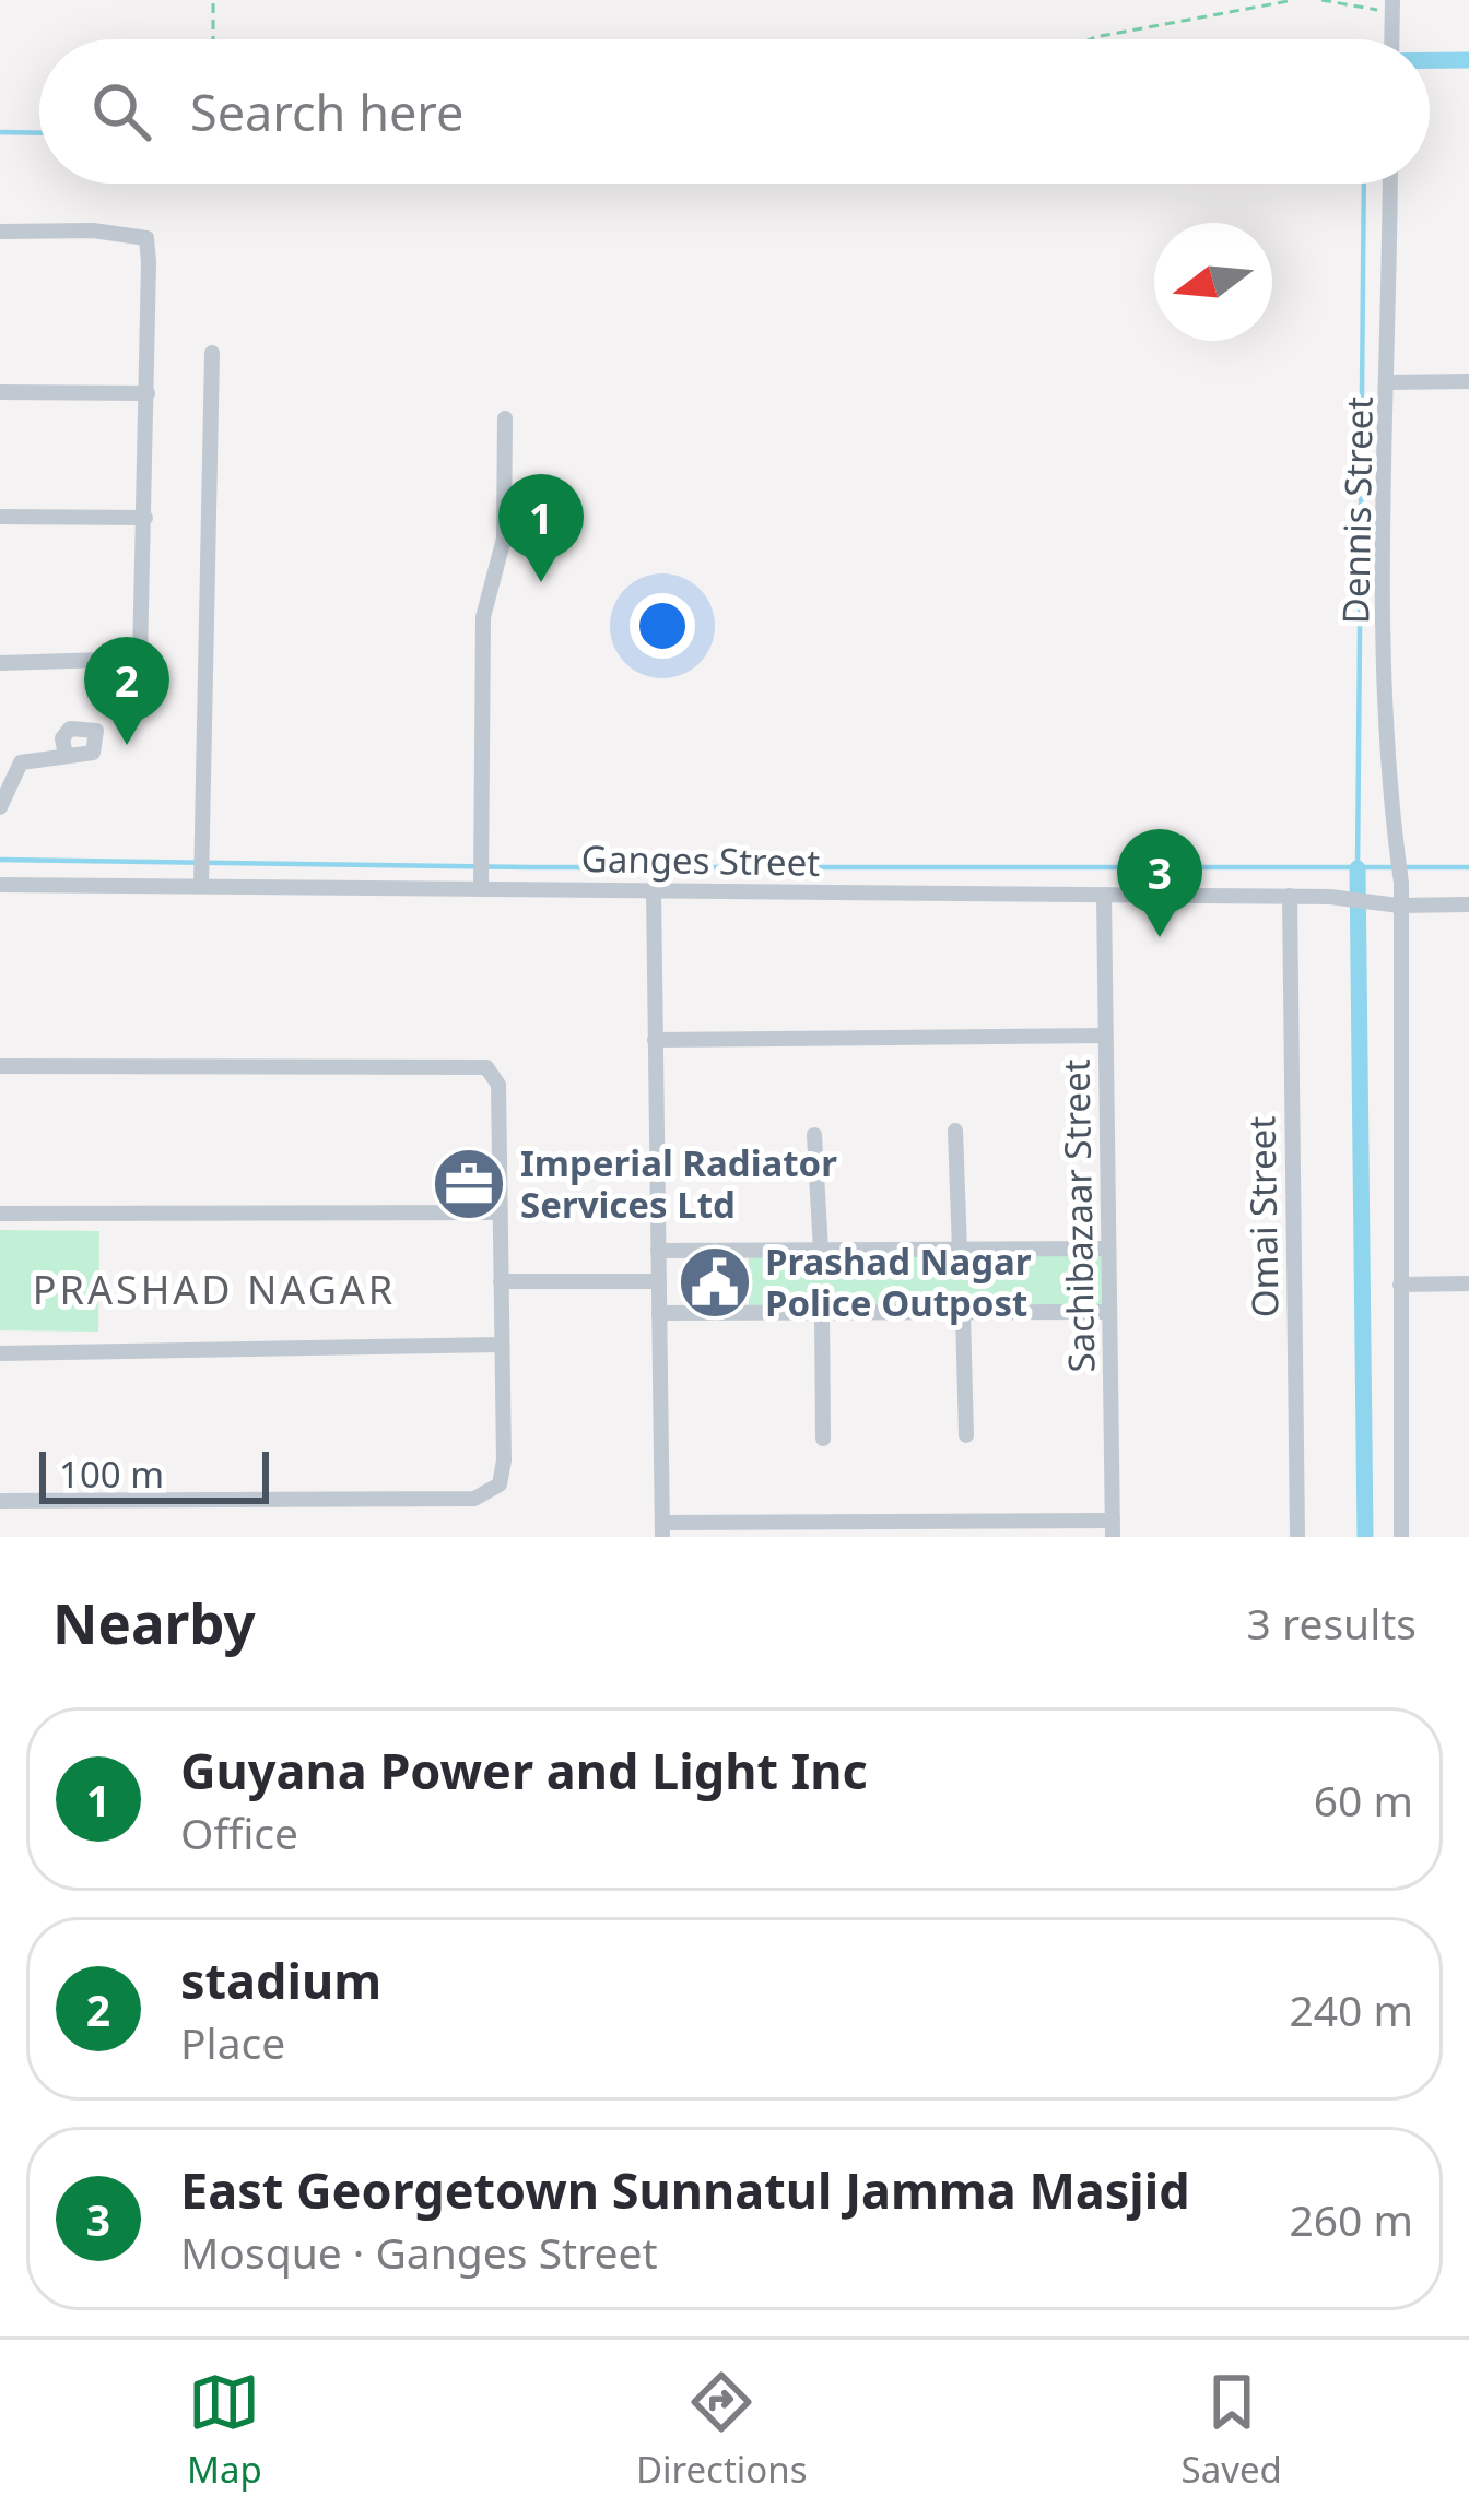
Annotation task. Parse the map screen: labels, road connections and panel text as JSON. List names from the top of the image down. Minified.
{"streets":{"street":["Dennis Street","Ganges Street","Sachibazaar Street","Omai Street"]},"crossings":[["Dennis Street","Ganges Street"],["Ganges Street","Sachibazaar Street"],["Ganges Street","Omai Street"]],"districts":["PRASHAD NAGAR"],"places":{"office":["Imperial Radiator Services Ltd"],"public building":["Prashad Nagar Police Outpost"]},"scale_bar":"100 m","north":"left","page":{"search":"Search here","pins":["1","2","3"],"scale":"100 m","heading":["Nearby","3 results"],"list":[{"mark":"1","name":"Guyana Power and Light Inc","note":"Office","value":"60 m"},{"mark":"2","name":"stadium","note":"Place","value":"240 m"},{"mark":"3","name":"East Georgetown Sunnatul Jamma Masjid","note":"Mosque · Ganges Street","value":"260 m"}],"nav":["Map","Directions","Saved"]}}
